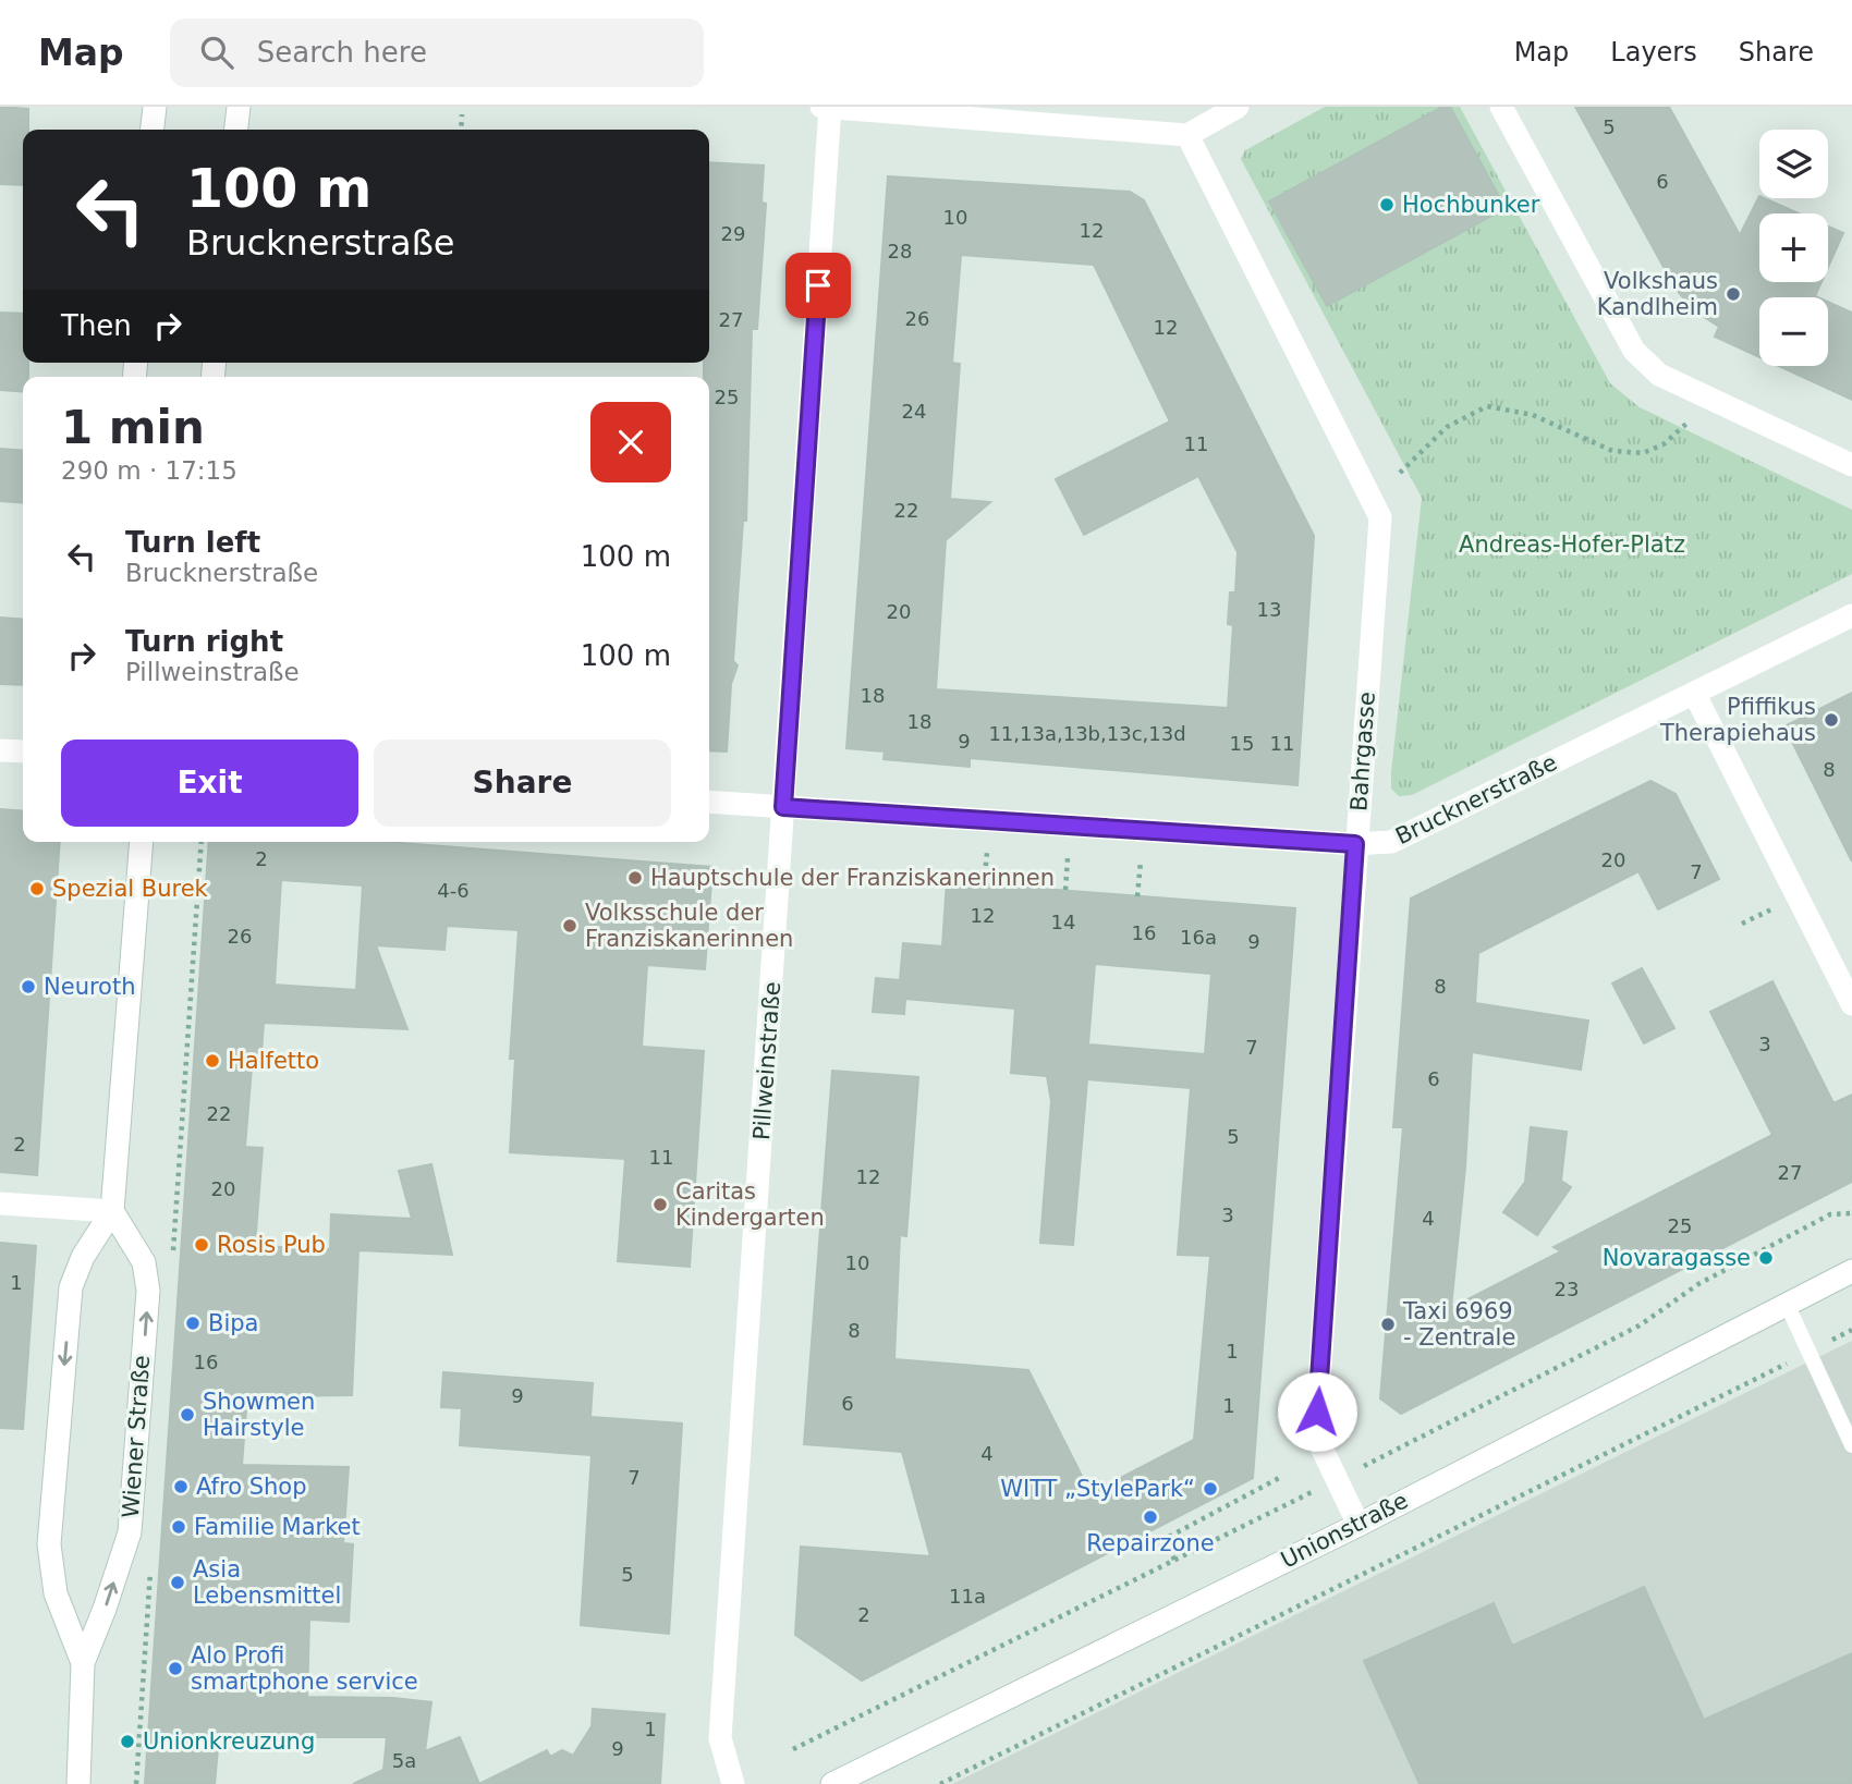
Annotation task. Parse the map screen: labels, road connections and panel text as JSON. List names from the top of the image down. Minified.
{"streets":{"street":["Bahrgasse","Brucknerstraße","Pillweinstraße","Wiener Straße","Unionstraße"]},"crossings":[["Bahrgasse","Brucknerstraße"],["Bahrgasse","Unionstraße"],["Brucknerstraße","Pillweinstraße"]],"parks":["Andreas-Hofer-Platz"],"places":["Hochbunker","Volkshaus Kandlheim","Pfiffikus Therapiehaus","Hauptschule der Franziskanerinnen","Spezial Burek","Volksschule der Franziskanerinnen","Neuroth","Halfetto","Caritas Kindergarten","Rosis Pub","Novaragasse","Bipa","Taxi 6969 - Zentrale","Showmen Hairstyle","Afro Shop","WITT „StylePark“","Repairzone","Familie Market","Asia Lebensmittel","Alo Profi smartphone service","Unionkreuzung"],"house_numbers":["5","6","10","12","29","28","26","27","12","25","24","11","22","13","20","18","18","11,13a,13b,13c,13d","9","15","11","8","2","20","7","4-6","12","14","16","26","16a","9","8","3","7","6","22","5","2","11","27","12","20","3","4","25","10","1","23","8","1","16","9","6","1","4","7","5","11a","2","1","9","5a"],"page":{"header":"Map","search":"Search here","nav":["Map","Layers","Share"],"map_buttons":["+","−"],"turn":["100 m","Brucknerstraße"],"then":"Then","heading":["1 min","290 m · 17:15"],"list":[{"name":"Turn left","note":"Brucknerstraße","value":"100 m"},{"name":"Turn right","note":"Pillweinstraße","value":"100 m"}],"buttons":["Exit","Share"]}}
